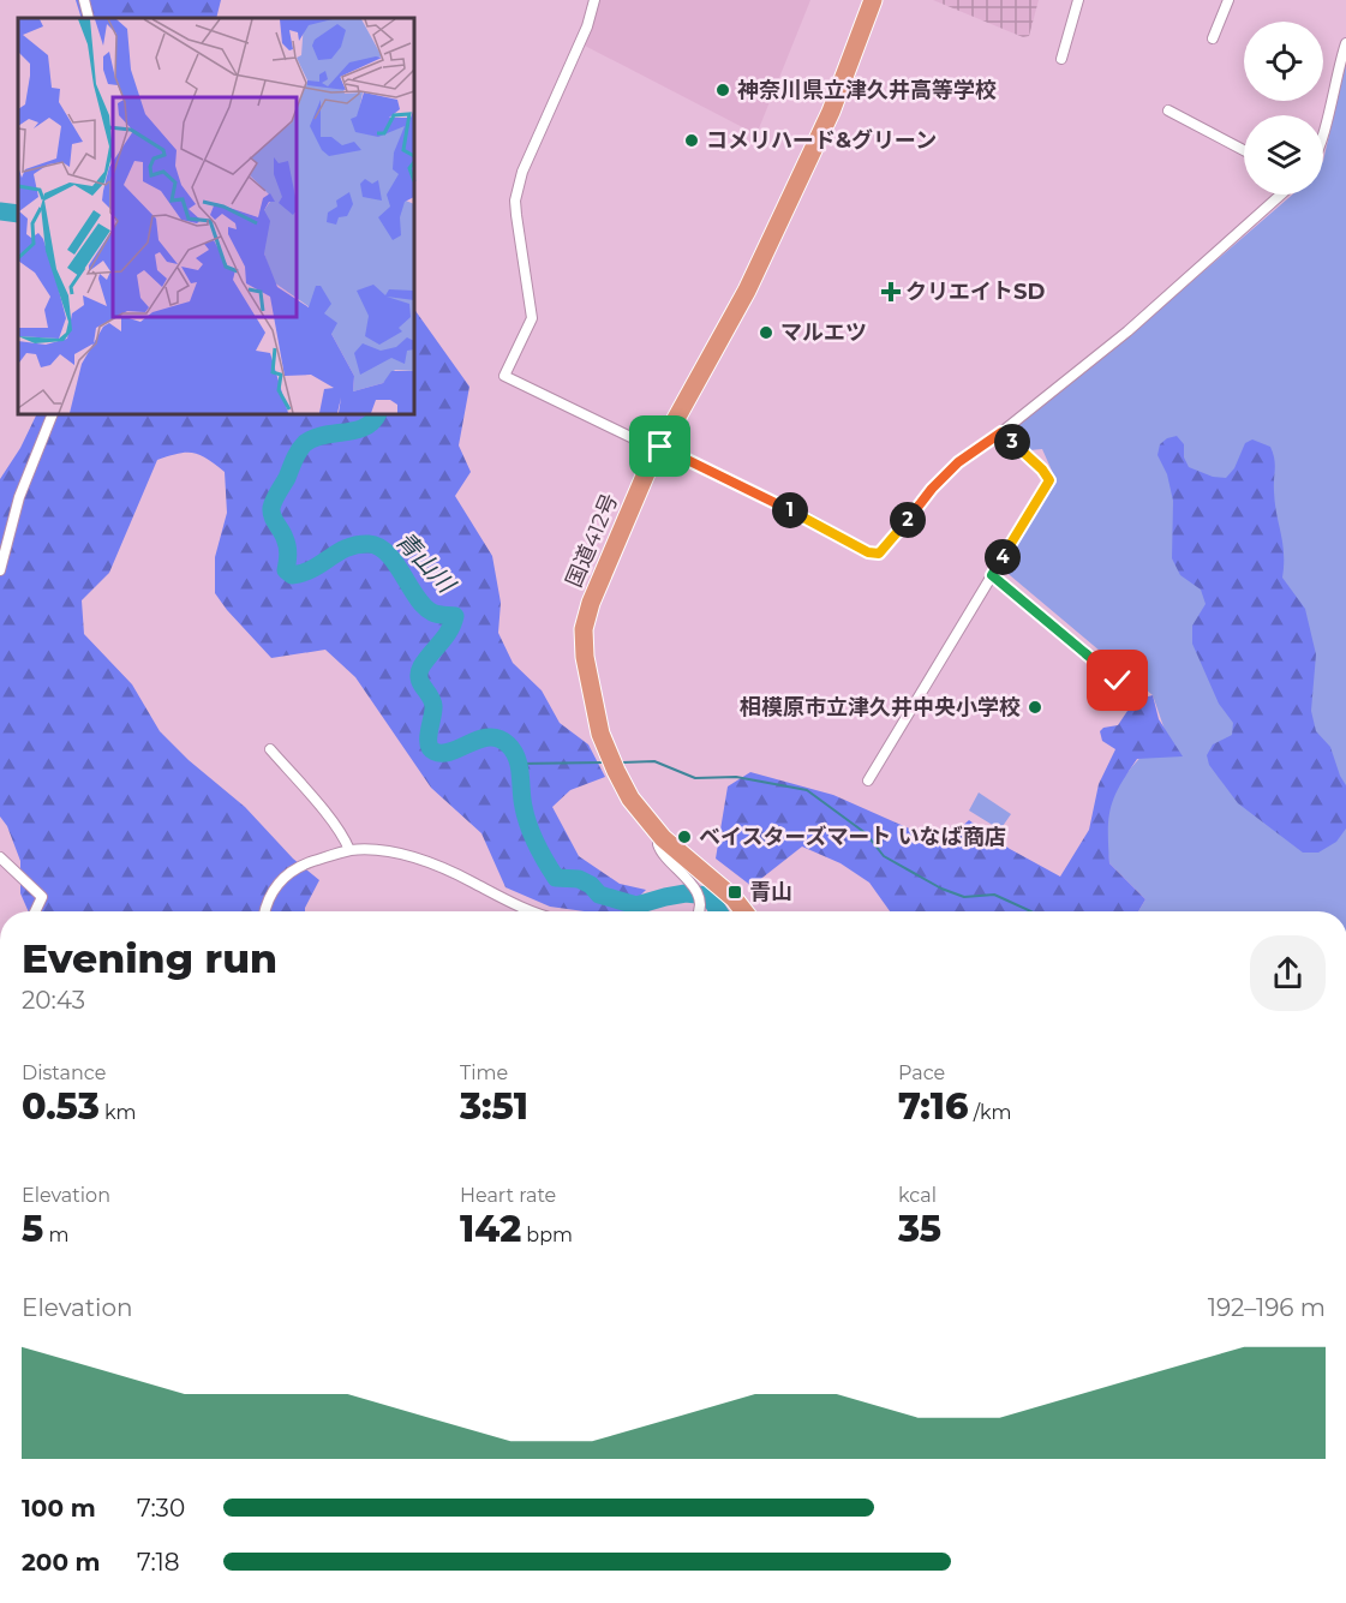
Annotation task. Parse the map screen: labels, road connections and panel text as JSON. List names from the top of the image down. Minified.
{"streets":{"highway":["国道412号"]},"water":["青山川"],"places":{"other":["神奈川県立津久井高等学校","コメリハード&グリーン","マルエツ","相模原市立津久井中央小学校","ベイスターズマート いなば商店"],"health":["クリエイトSD"],"transit":["青山"]},"page":{"pins":["3","1","2","4"],"heading":["Evening run","20:43"],"stats":[["Distance","0.53 km"],["Time","3:51"],["Pace","7:16 /km"],["Elevation","5 m"],["Heart rate","142 bpm"],["kcal","35"]],"chart":["Elevation","192–196 m"],"list":[{"name":"100 m","note":"7:30"},{"name":"200 m","note":"7:18"}]}}
